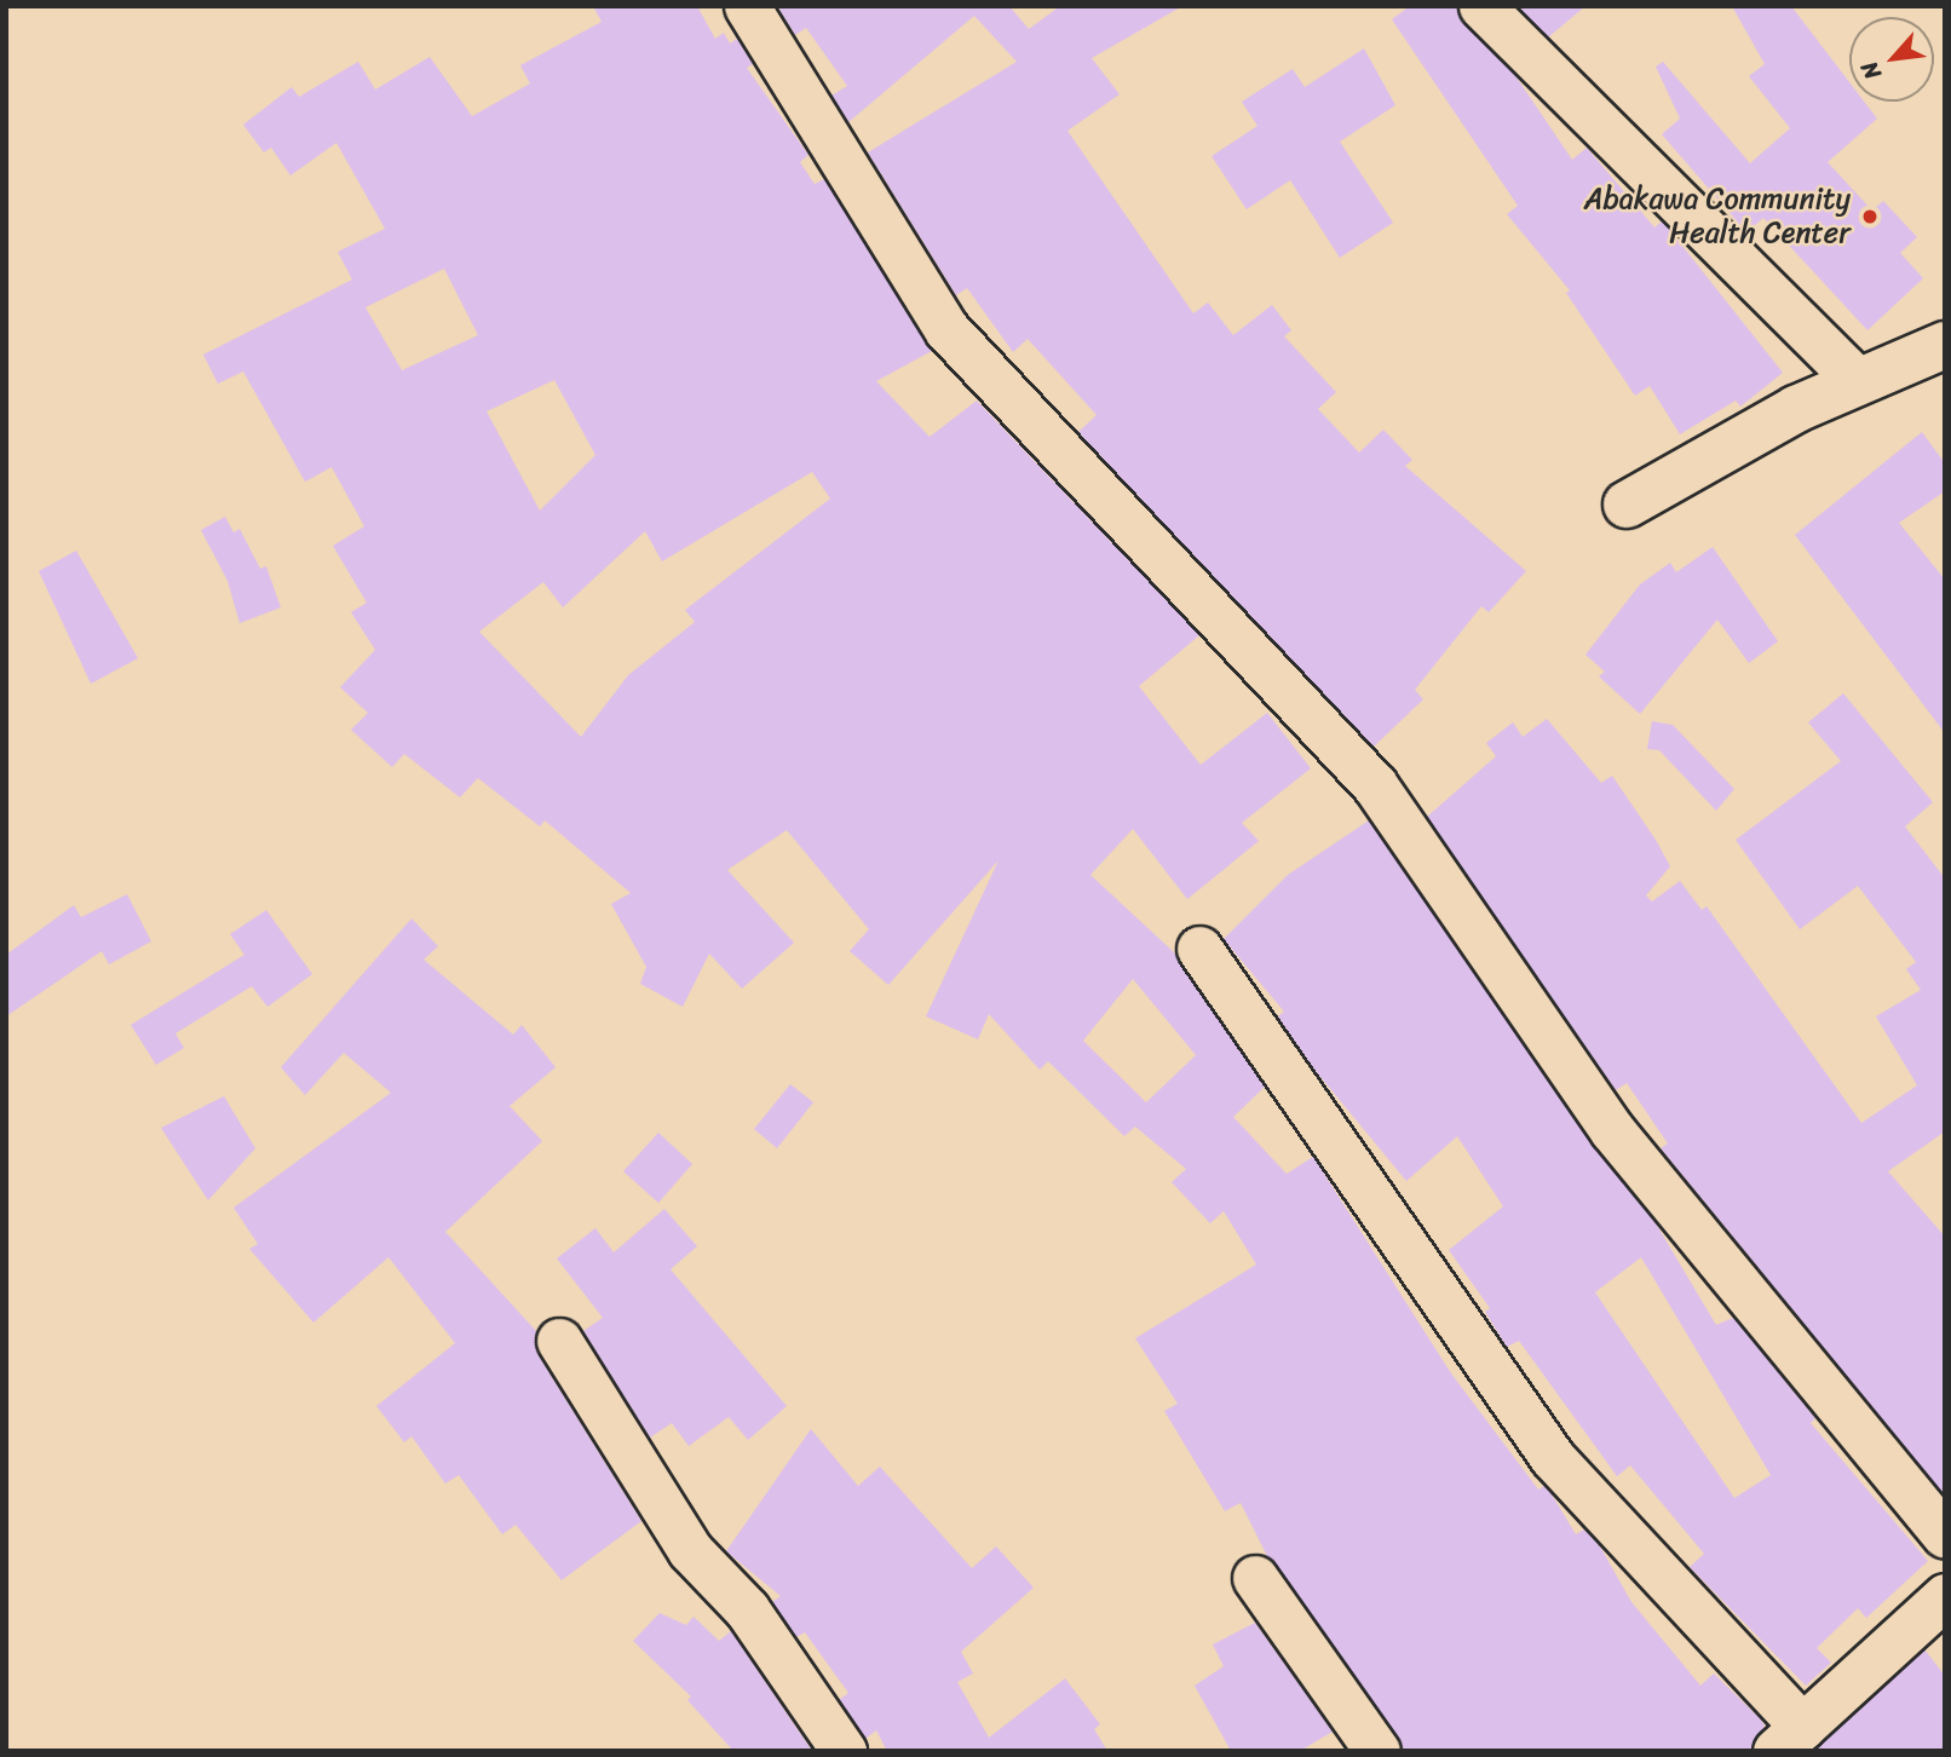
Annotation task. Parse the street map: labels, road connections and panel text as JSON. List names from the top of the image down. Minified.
{"places":["Abakawa Community Health Center"],"north":"bottom left"}
